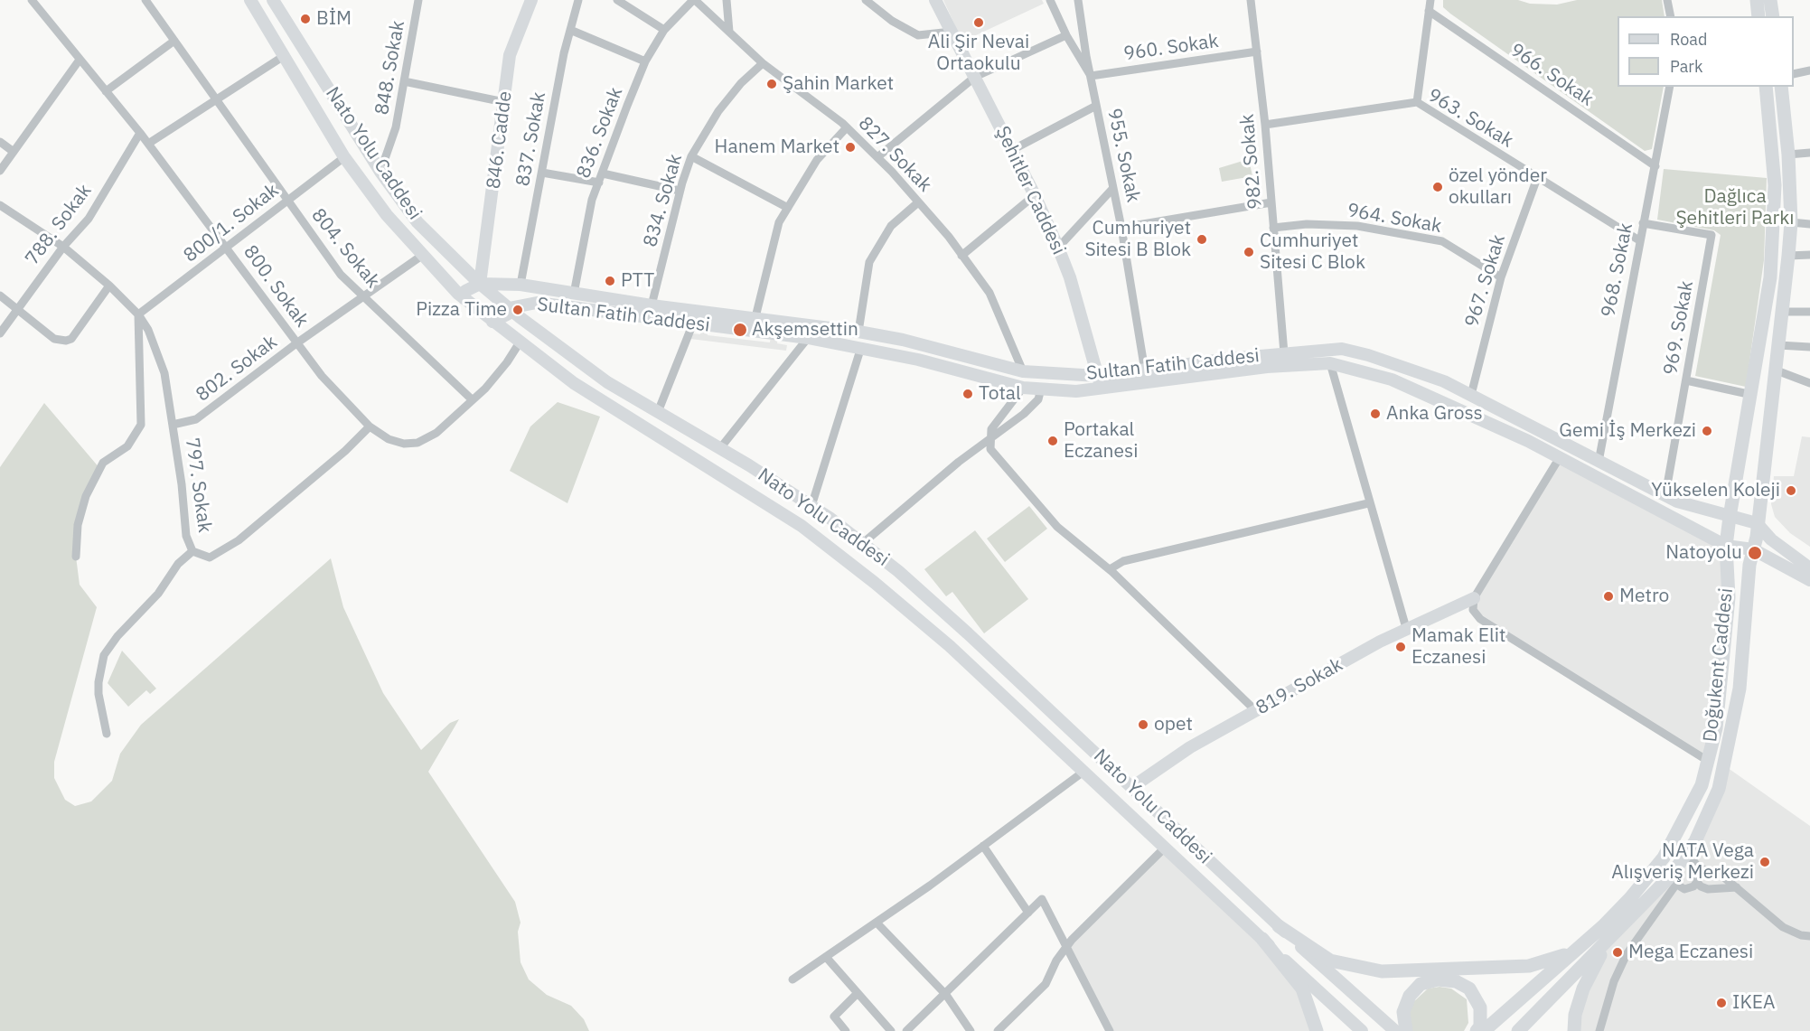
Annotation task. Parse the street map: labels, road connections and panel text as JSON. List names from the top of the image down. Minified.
{"streets":{"main road":["846. Cadde","Nato Yolu Caddesi","Şehitler Caddesi","Sultan Fatih Caddesi","Doğukent Caddesi","819. Sokak"],"street":["960. Sokak","848. Sokak","966. Sokak","963. Sokak","836. Sokak","837. Sokak","827. Sokak","955. Sokak","982. Sokak","834. Sokak","964. Sokak","800/1. Sokak","788. Sokak","804. Sokak","968. Sokak","967. Sokak","800. Sokak","969. Sokak","802. Sokak","797. Sokak"]},"crossings":[["960. Sokak","955. Sokak"],["960. Sokak","982. Sokak"],["848. Sokak","Nato Yolu Caddesi"],["966. Sokak","968. Sokak"],["963. Sokak","982. Sokak"],["963. Sokak","968. Sokak"],["963. Sokak","967. Sokak"],["836. Sokak","827. Sokak"],["836. Sokak","Sultan Fatih Caddesi"],["837. Sokak","Sultan Fatih Caddesi"],["846. Cadde","Nato Yolu Caddesi"],["846. Cadde","Sultan Fatih Caddesi"],["Nato Yolu Caddesi","800/1. Sokak"],["Nato Yolu Caddesi","800. Sokak"],["Nato Yolu Caddesi","Sultan Fatih Caddesi"],["Nato Yolu Caddesi","802. Sokak"],["Nato Yolu Caddesi","819. Sokak"],["827. Sokak","834. Sokak"],["827. Sokak","Sultan Fatih Caddesi"],["955. Sokak","Sultan Fatih Caddesi"],["982. Sokak","964. Sokak"],["982. Sokak","Sultan Fatih Caddesi"],["Şehitler Caddesi","Sultan Fatih Caddesi"],["834. Sokak","Sultan Fatih Caddesi"],["964. Sokak","967. Sokak"],["800/1. Sokak","804. Sokak"],["800/1. Sokak","800. Sokak"],["800/1. Sokak","797. Sokak"],["788. Sokak","800. Sokak"],["788. Sokak","797. Sokak"],["804. Sokak","800. Sokak"],["804. Sokak","802. Sokak"],["968. Sokak","Sultan Fatih Caddesi"],["968. Sokak","969. Sokak"],["967. Sokak","Sultan Fatih Caddesi"],["800. Sokak","802. Sokak"],["800. Sokak","797. Sokak"],["Sultan Fatih Caddesi","969. Sokak"],["Sultan Fatih Caddesi","Doğukent Caddesi"],["802. Sokak","797. Sokak"]],"parks":["Dağlıca Şehitleri Parkı"],"places":["BİM","Ali Şir Nevai Ortaokulu","Şahin Market","Hanem Market","özel yönder okulları","Cumhuriyet Sitesi B Blok","Cumhuriyet Sitesi C Blok","PTT","Pizza Time","Akşemsettin","Total","Anka Gross","Gemi İş Merkezi","Portakal Eczanesi","Yükselen Koleji","Natoyolu","Metro","Mamak Elit Eczanesi","opet","NATA Vega Alışveriş Merkezi","Mega Eczanesi","IKEA"],"legend":["Road","Park"]}
